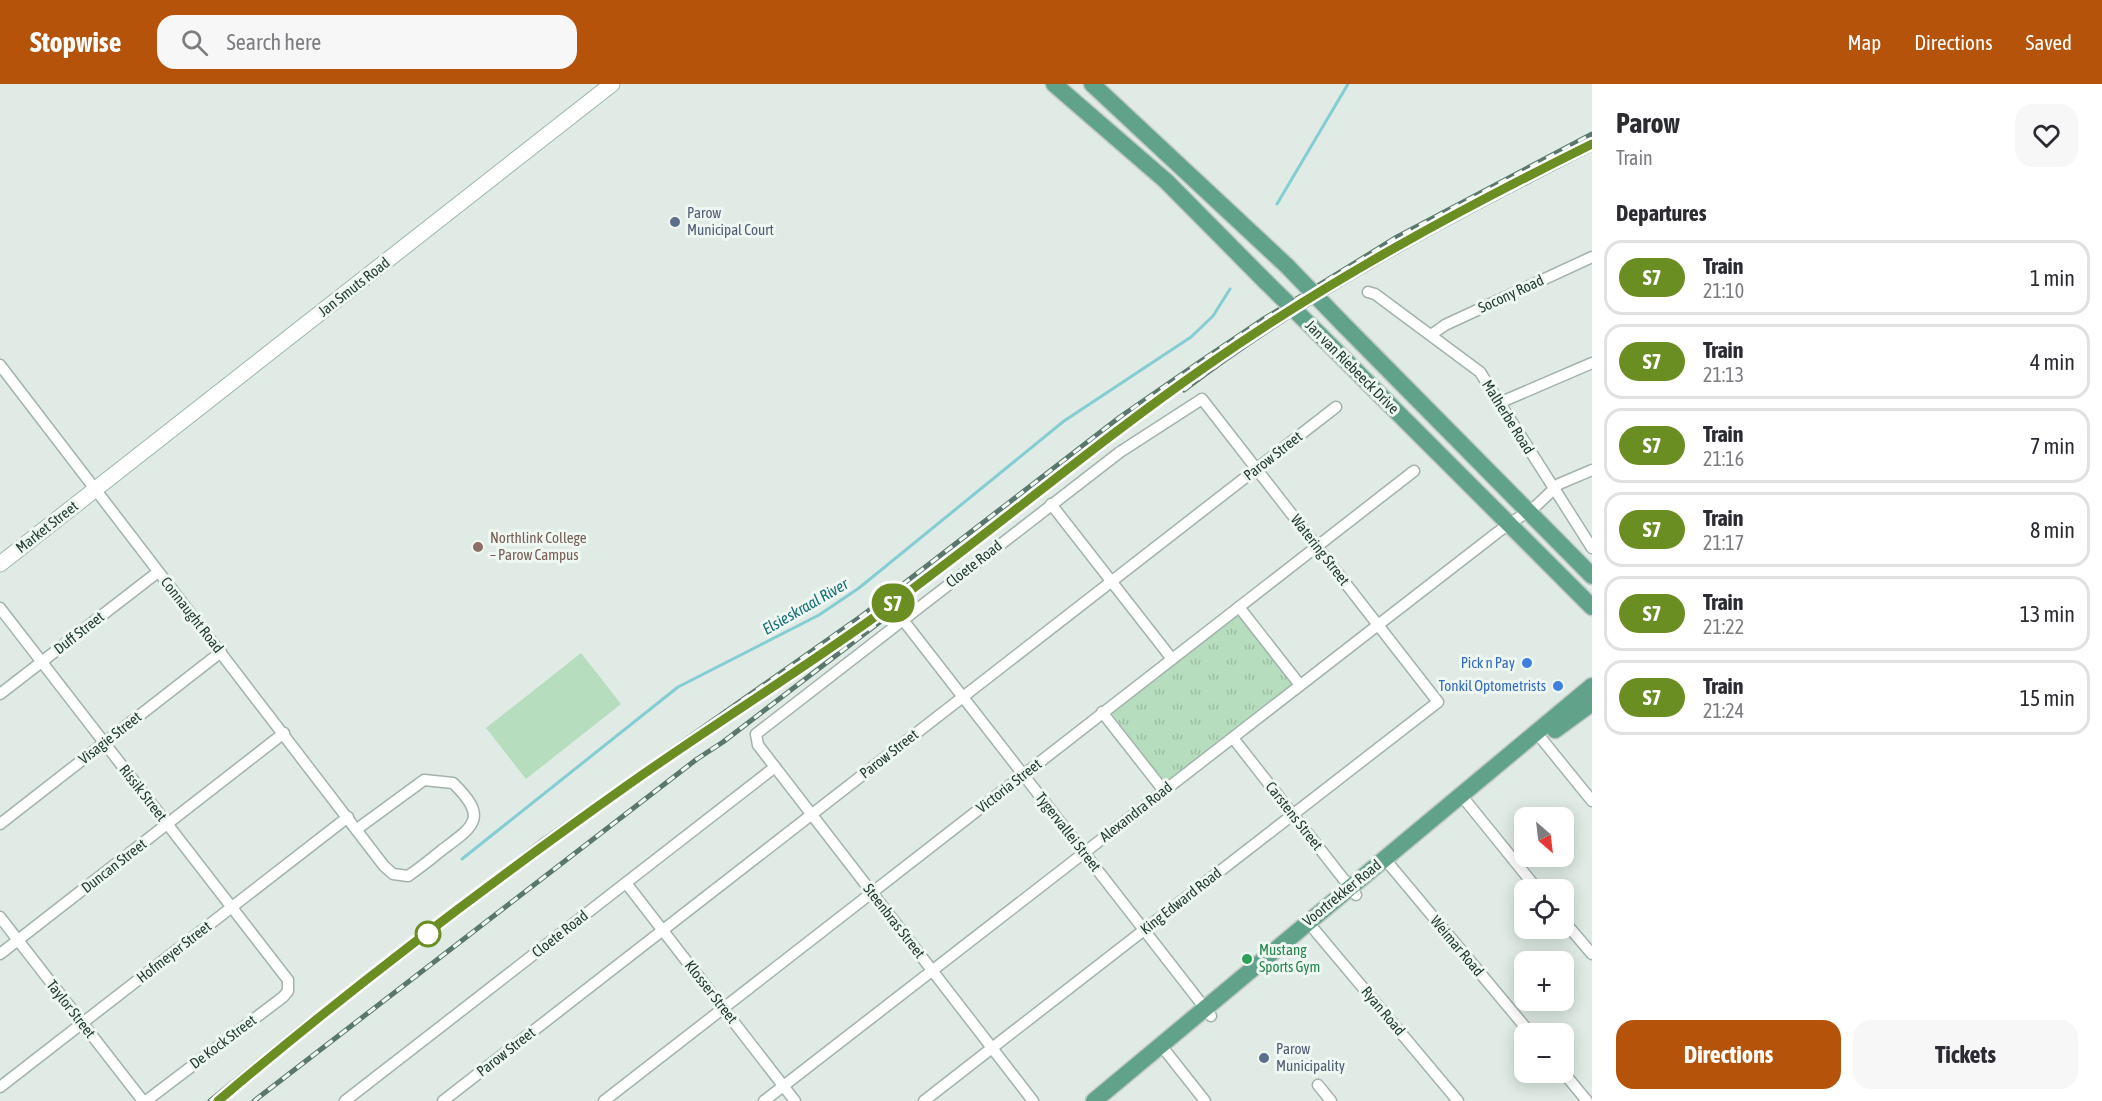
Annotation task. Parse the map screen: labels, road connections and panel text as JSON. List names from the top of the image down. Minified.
{"streets":{"main road":["Jan van Riebeeck Drive","Voortrekker Road"],"street":["Jan Smuts Road","Socony Road","Malherbe Road","Parow Street","Market Street","Watering Street","Cloete Road","Connaught Road","Duff Street","Visagie Street","Victoria Street","Rissik Street","Alexandra Road","Carstens Street","Tygervallei Street","Duncan Street","King Edward Road","Steenbras Street","Weimar Road","Hofmeyer Street","Klosser Street","Taylor Street","Ryan Road","De Kock Street"]},"crossings":[["Jan Smuts Road","Market Street"],["Jan Smuts Road","Connaught Road"],["Socony Road","Malherbe Road"],["Jan van Riebeeck Drive","Alexandra Road"],["Malherbe Road","Alexandra Road"],["Parow Street","Watering Street"],["Parow Street","Tygervallei Street"],["Parow Street","Steenbras Street"],["Parow Street","Klosser Street"],["Market Street","Connaught Road"],["Watering Street","Cloete Road"],["Watering Street","Victoria Street"],["Watering Street","Alexandra Road"],["Watering Street","King Edward Road"],["Cloete Road","Tygervallei Street"],["Cloete Road","Steenbras Street"],["Cloete Road","Klosser Street"],["Connaught Road","Duff Street"],["Connaught Road","Visagie Street"],["Connaught Road","Duncan Street"],["Connaught Road","Hofmeyer Street"],["Duff Street","Rissik Street"],["Visagie Street","Rissik Street"],["Victoria Street","Tygervallei Street"],["Victoria Street","Steenbras Street"],["Victoria Street","Klosser Street"],["Rissik Street","Duncan Street"],["Rissik Street","Hofmeyer Street"],["Rissik Street","De Kock Street"],["Alexandra Road","Carstens Street"],["Alexandra Road","Tygervallei Street"],["Alexandra Road","Steenbras Street"],["Alexandra Road","Klosser Street"],["Carstens Street","Voortrekker Road"],["Carstens Street","King Edward Road"],["Tygervallei Street","Voortrekker Road"],["Tygervallei Street","King Edward Road"],["Duncan Street","Taylor Street"],["Voortrekker Road","Weimar Road"],["Voortrekker Road","Ryan Road"],["King Edward Road","Steenbras Street"],["Hofmeyer Street","Taylor Street"],["Taylor Street","De Kock Street"]],"water":["Elsieskraal River"],"places":["Parow Municipal Court","Northlink College – Parow Campus","Pick n Pay","Tonkil Optometrists","Mustang Sports Gym","Parow Municipality"],"north":"bottom right","page":{"header":"Stopwise","search":"Search here","nav":["Map","Directions","Saved"],"on_map":"S7","heading":[["Parow","Train"],"Departures"],"list":[{"mark":"S7","name":"Train","note":"21:10","value":"1 min"},{"mark":"S7","name":"Train","note":"21:13","value":"4 min"},{"mark":"S7","name":"Train","note":"21:16","value":"7 min"},{"mark":"S7","name":"Train","note":"21:17","value":"8 min"},{"mark":"S7","name":"Train","note":"21:22","value":"13 min"},{"mark":"S7","name":"Train","note":"21:24","value":"15 min"}],"map_buttons":["+","−"],"buttons":["Directions","Tickets"]}}
